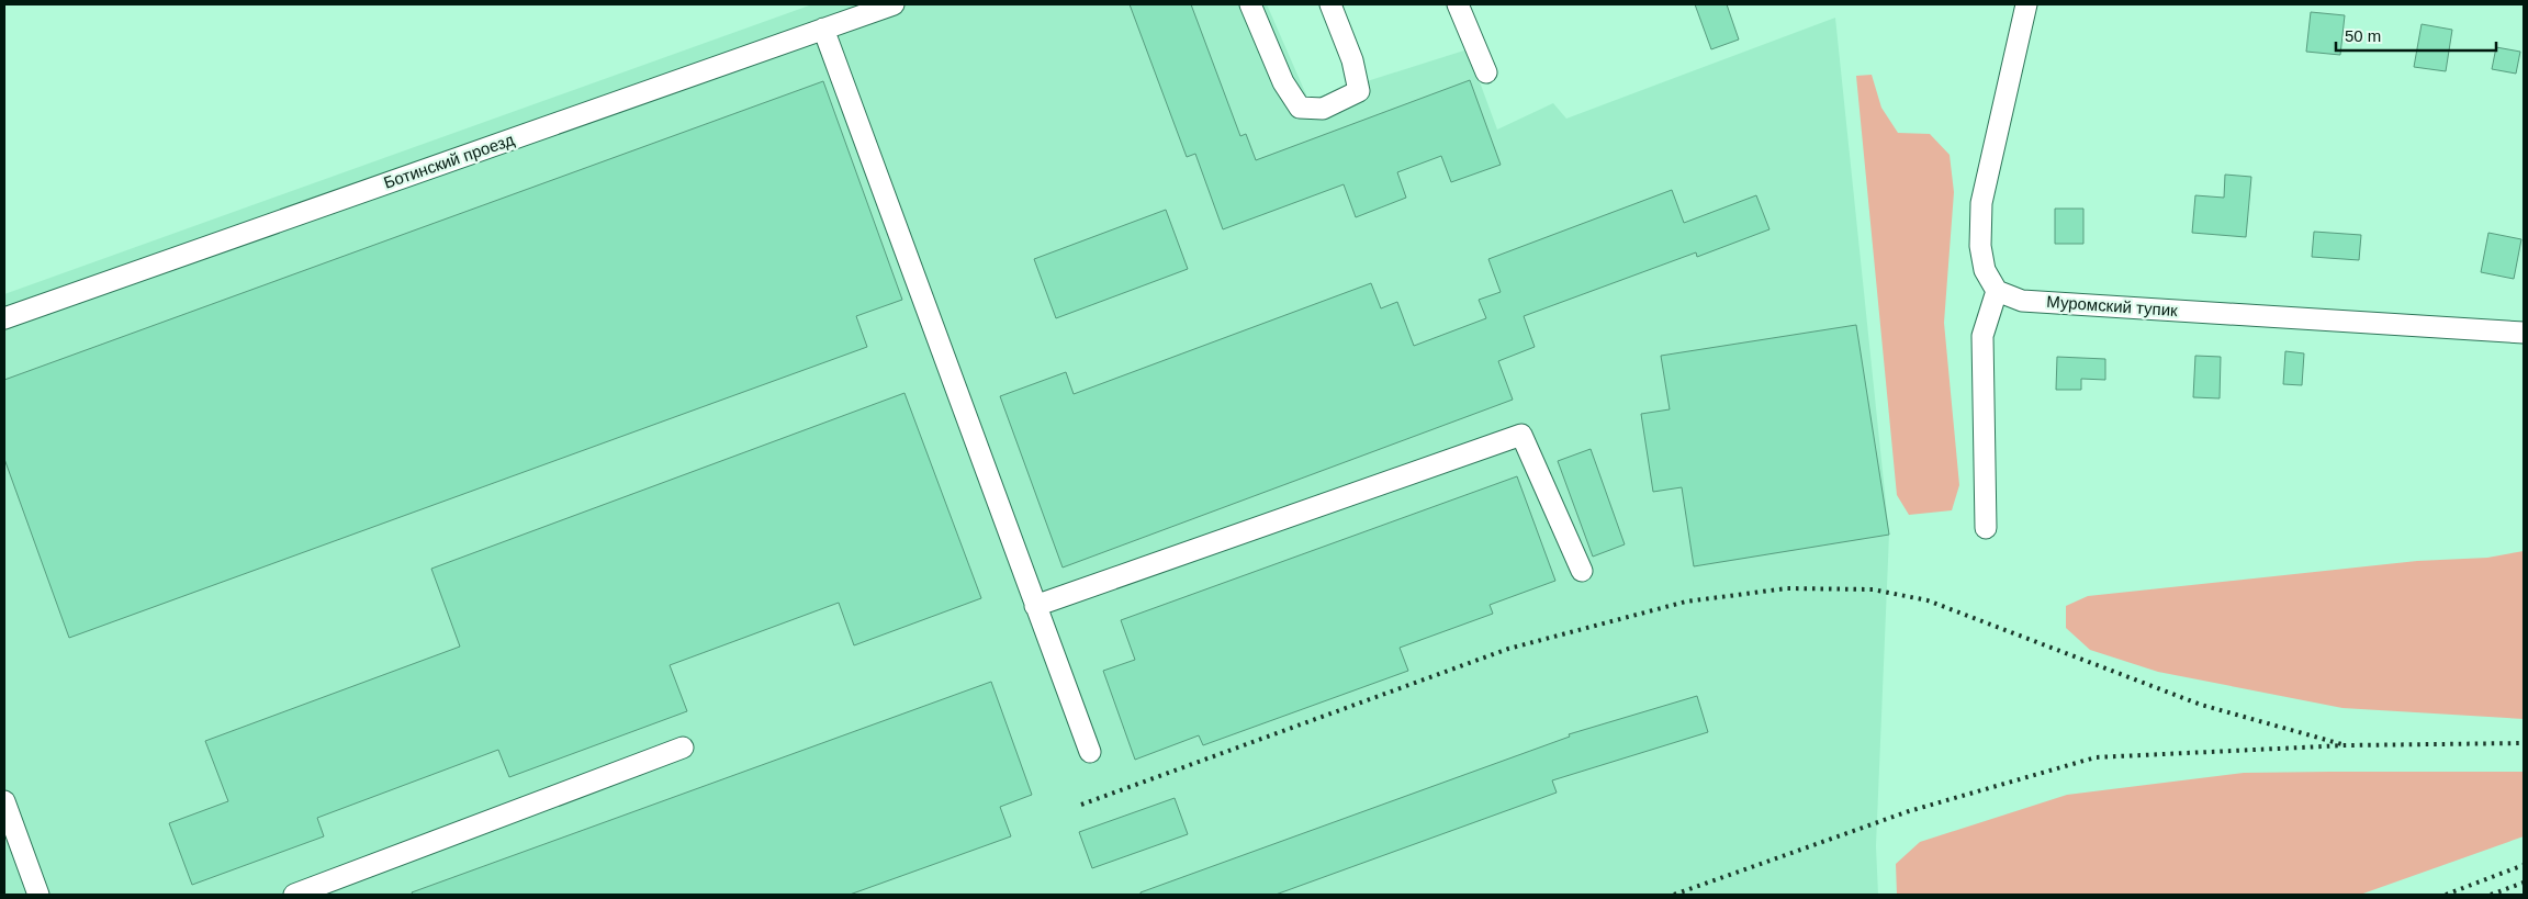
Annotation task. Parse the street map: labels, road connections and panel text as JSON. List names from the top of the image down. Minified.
{"streets":{"street":["Ботинский проезд","Муромский тупик"]},"scale_bar":"50 m"}
